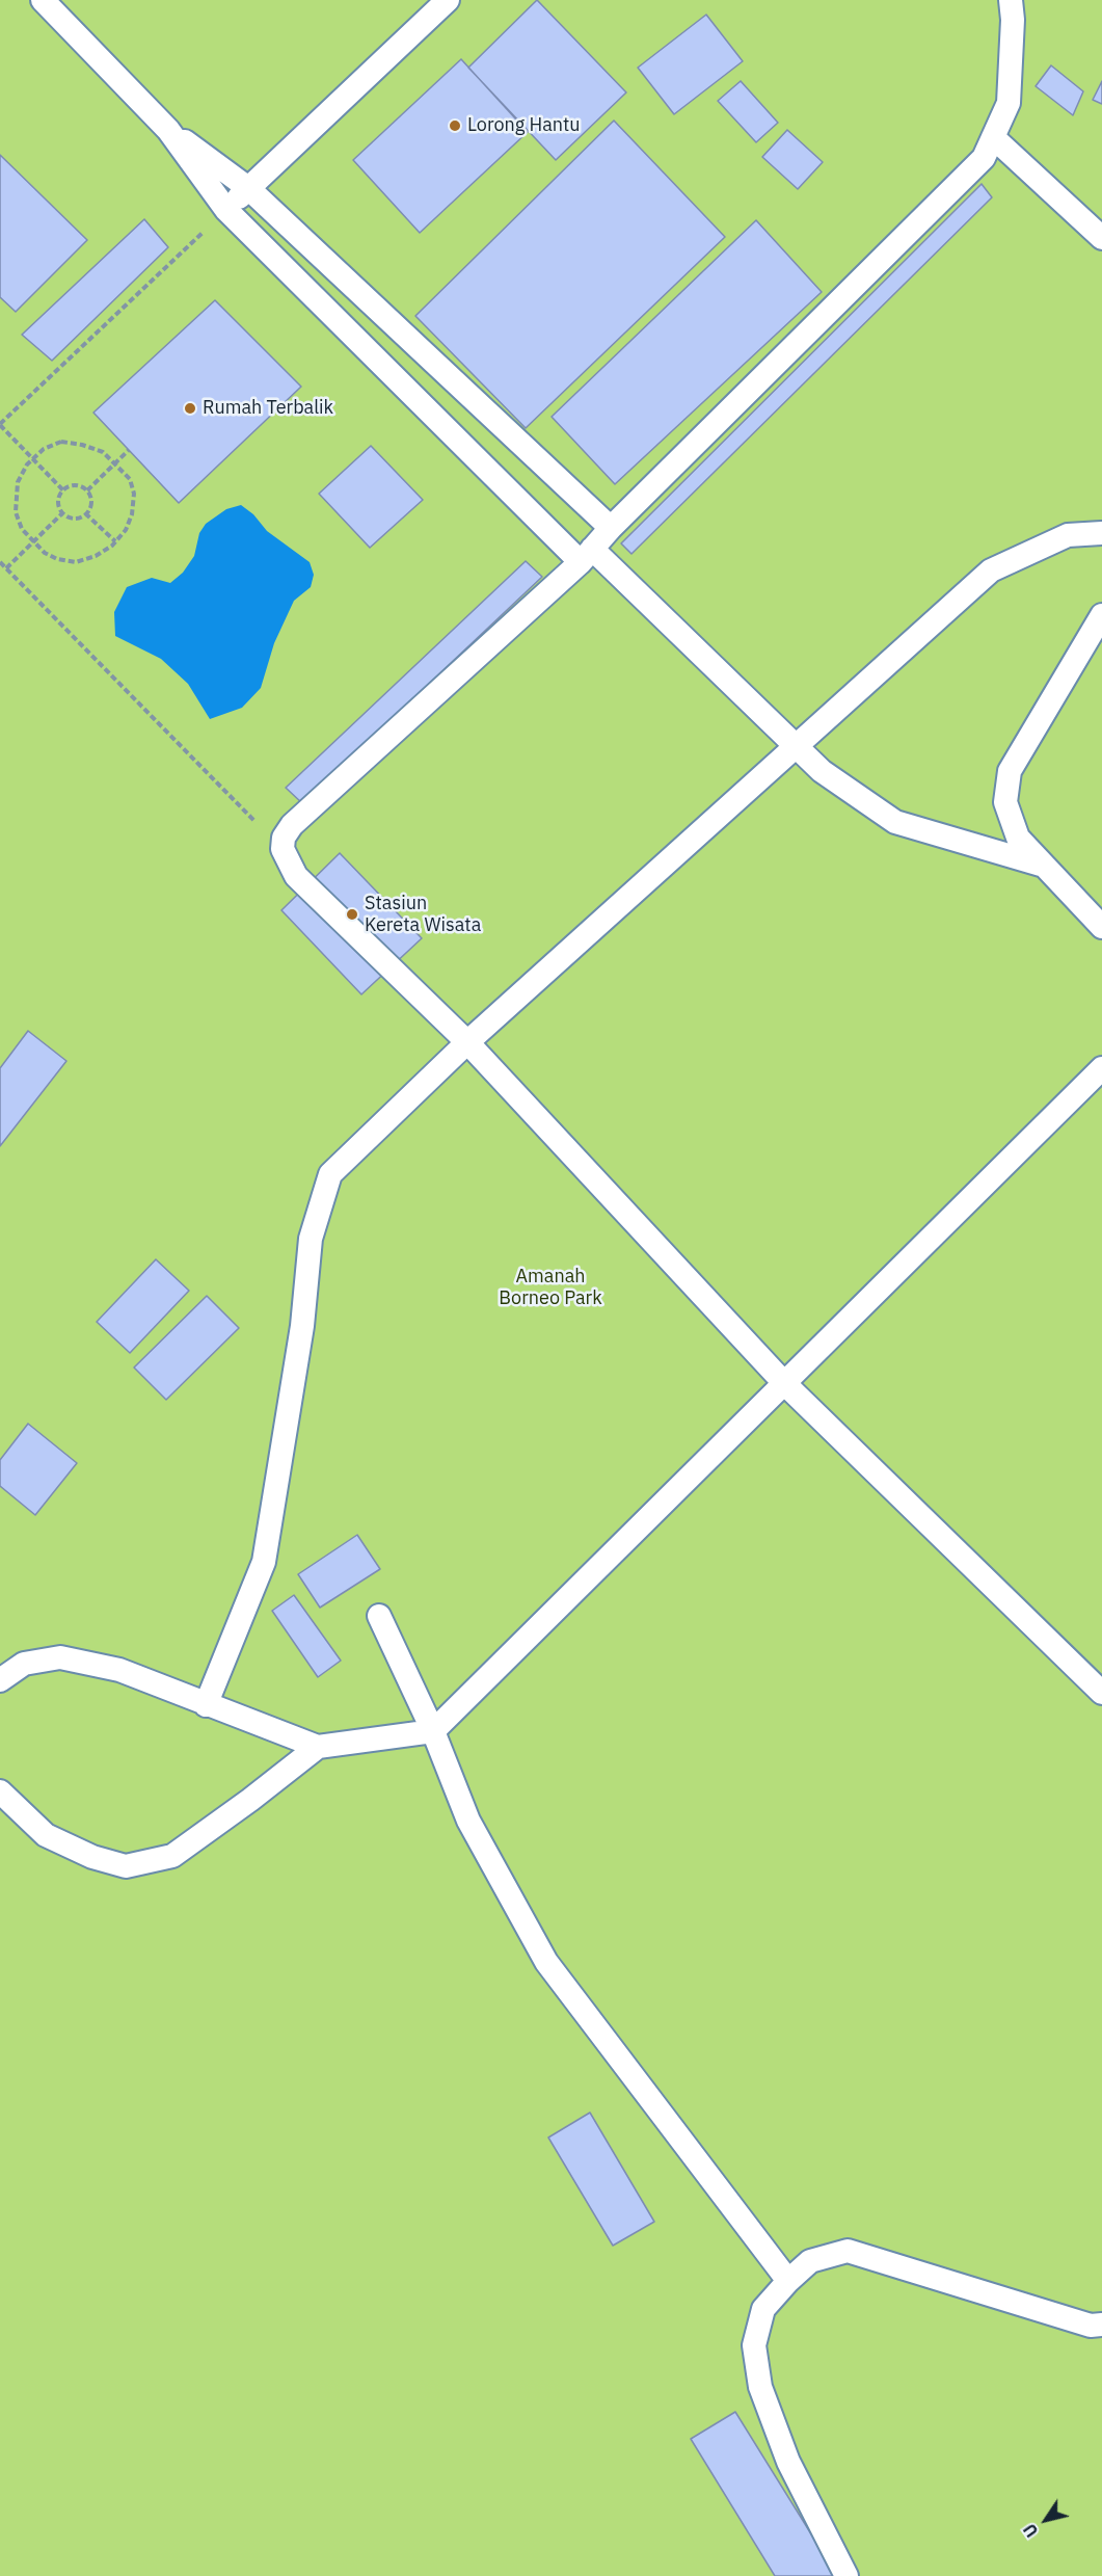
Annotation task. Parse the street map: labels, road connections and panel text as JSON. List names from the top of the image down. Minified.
{"parks":["Amanah Borneo Park"],"places":["Lorong Hantu","Rumah Terbalik","Stasiun Kereta Wisata"],"north":"bottom left"}
